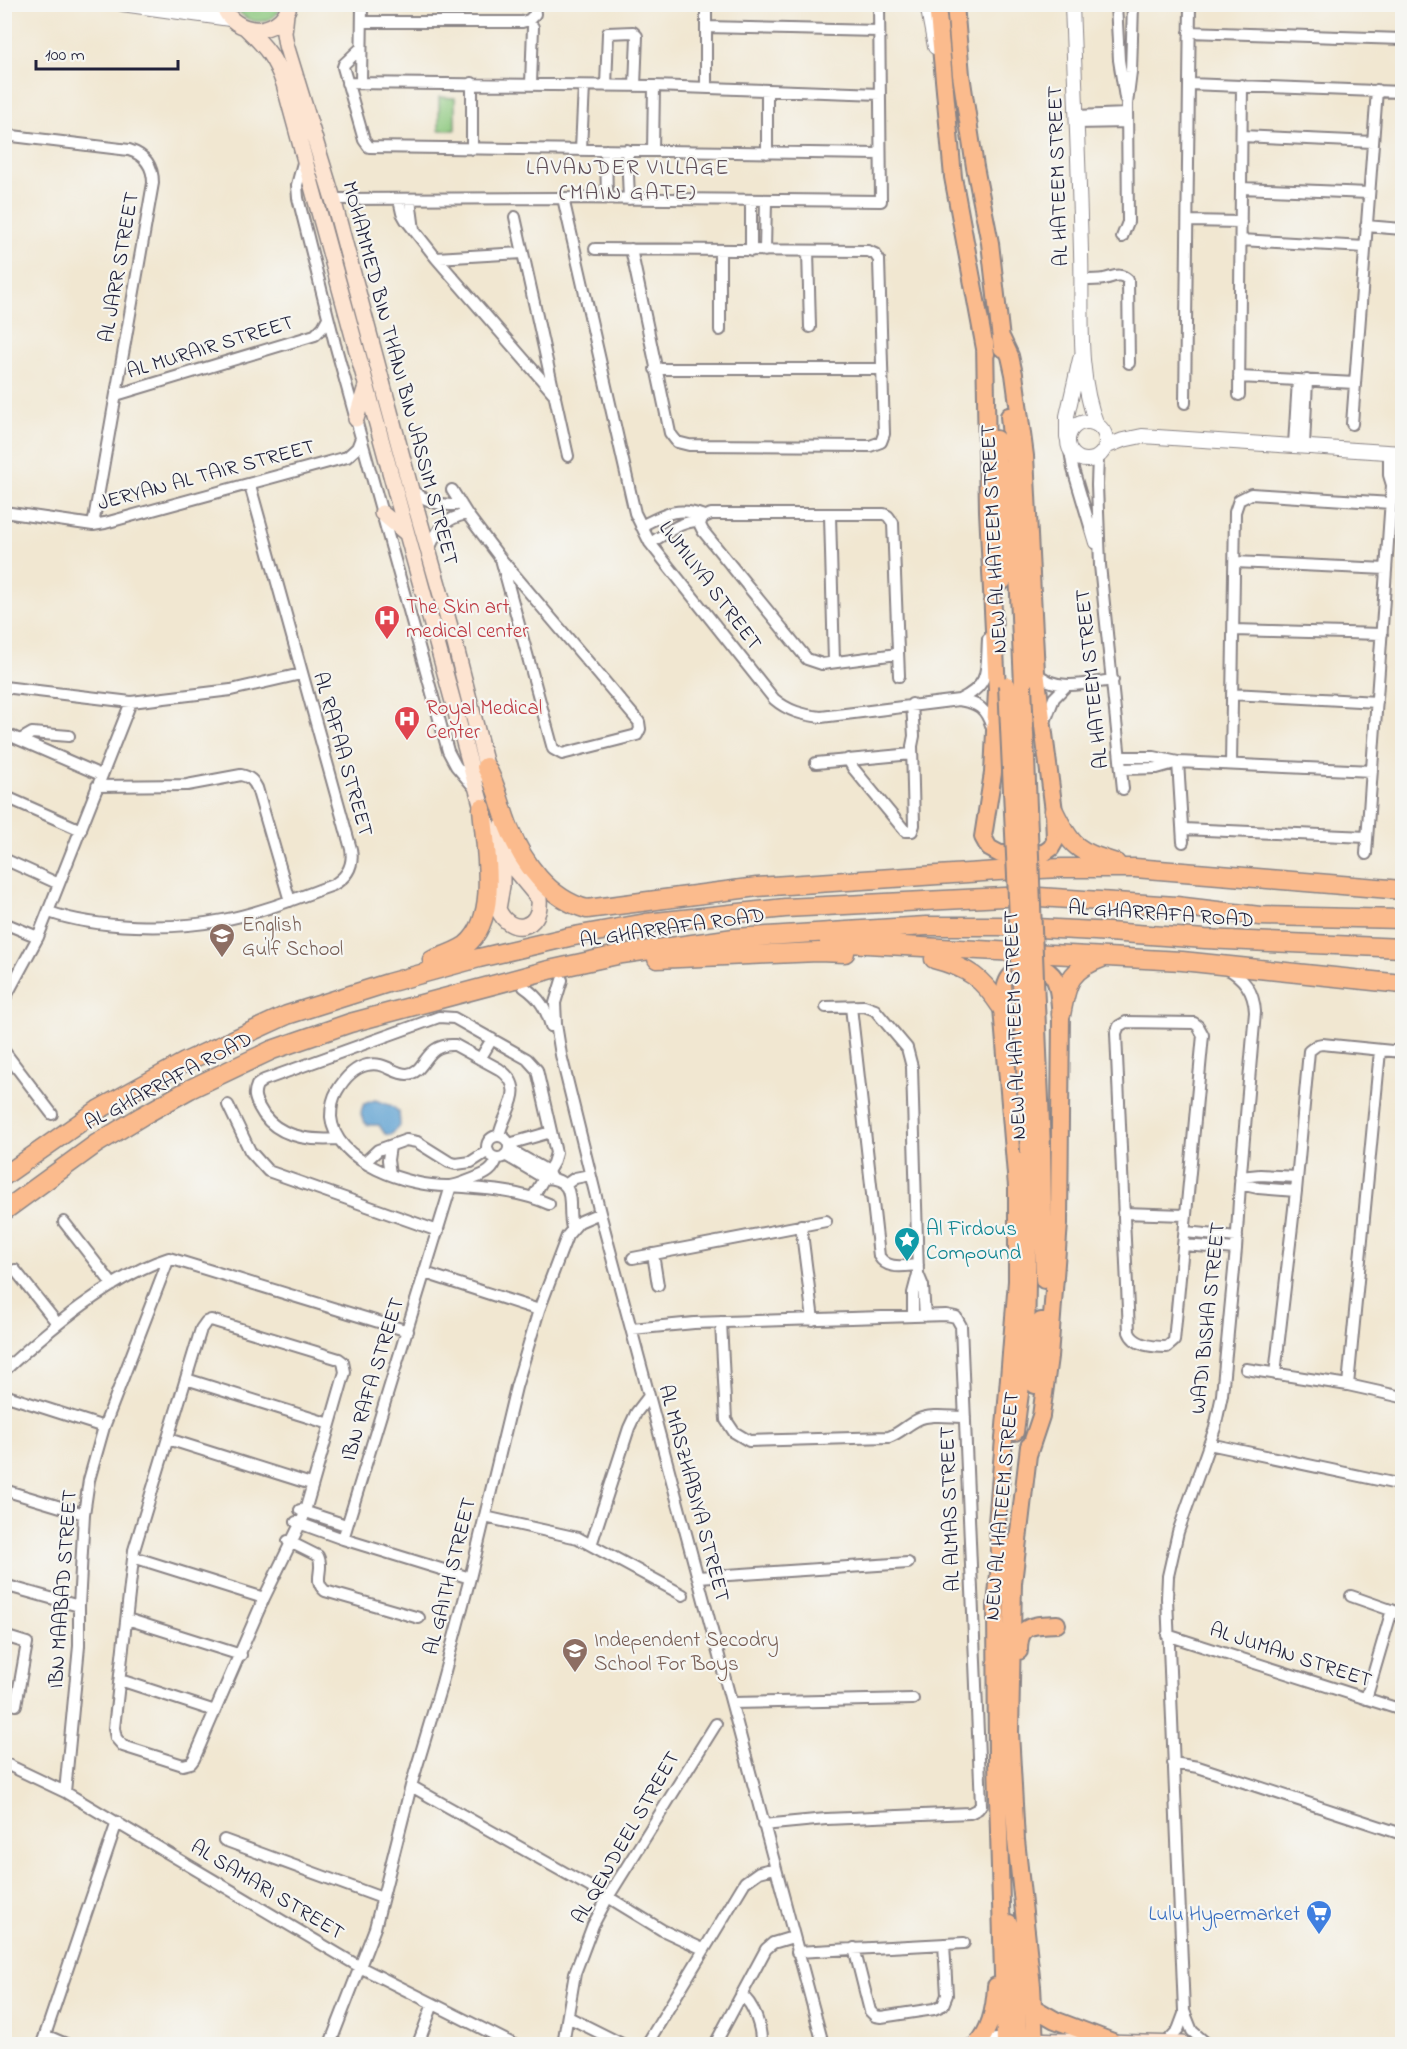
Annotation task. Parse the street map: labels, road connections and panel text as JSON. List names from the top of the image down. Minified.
{"streets":{"highway":["AL GHARRAFA ROAD"],"main road":["MOHAMMED BIN THANI BIN JASSIM STREET","NEW AL HATEEM STREET"],"street":["AL HATEEM STREET","AL JARR STREET","AL MURAIR STREET","JERYAN AL TAIR STREET","LIJMILIYA STREET","AL RAFAA STREET","WADI BISHA STREET","IBN RAFA STREET","AL MASZHABIYA STREET","AL ALMAS STREET","AL GAITH STREET","IBN MAABAD STREET","AL JUMAN STREET","AL QENDEEL STREET","AL SAMARI STREET"]},"crossings":[["AL JARR STREET","AL MURAIR STREET"],["AL JARR STREET","JERYAN AL TAIR STREET"],["AL MURAIR STREET","MOHAMMED BIN THANI BIN JASSIM STREET"],["MOHAMMED BIN THANI BIN JASSIM STREET","JERYAN AL TAIR STREET"],["JERYAN AL TAIR STREET","AL RAFAA STREET"],["WADI BISHA STREET","AL JUMAN STREET"],["AL MASZHABIYA STREET","AL ALMAS STREET"],["AL GAITH STREET","AL SAMARI STREET"],["IBN MAABAD STREET","AL SAMARI STREET"]],"districts":["LAVANDER VILLAGE (MAIN GATE)"],"places":{"hospital":["The Skin art medical center","Royal Medical Center"],"school or university":["English Gulf School","Independent Secodry School For Boys"],"place":["Al Firdous Compound"],"supermarket":["Lulu Hypermarket"]},"scale_bar":"100 m"}
